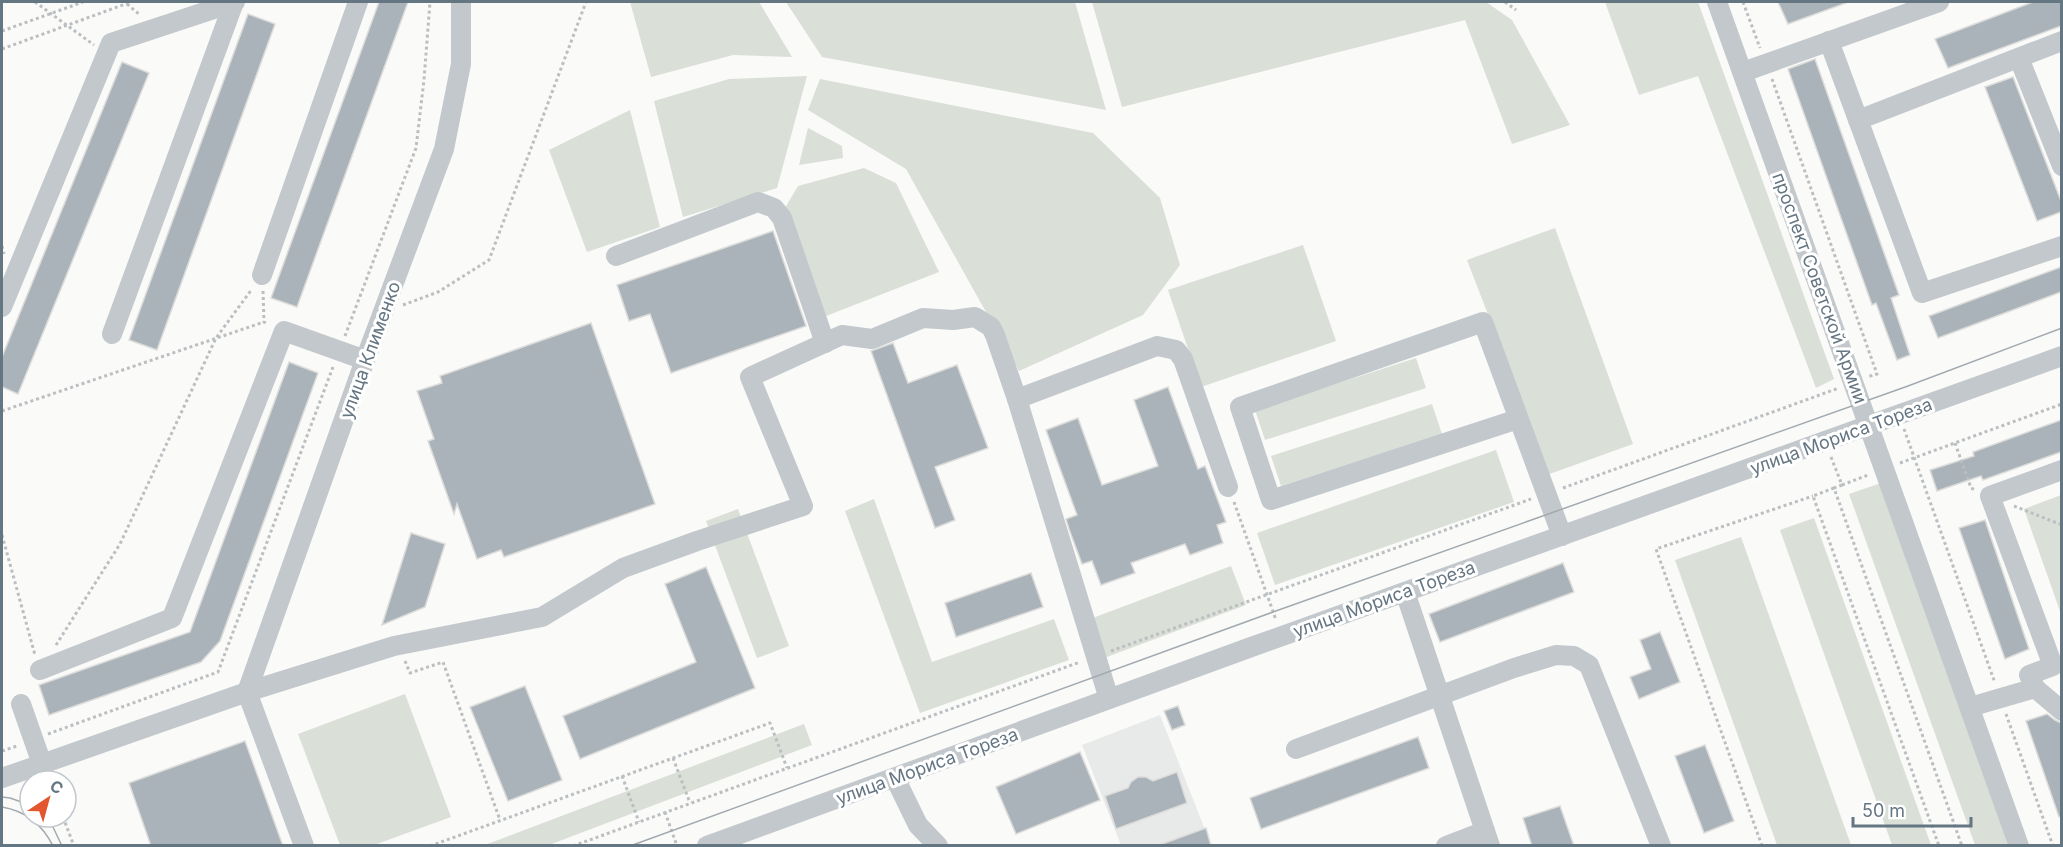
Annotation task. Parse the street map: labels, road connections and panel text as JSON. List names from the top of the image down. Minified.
{"streets":{"street":["проспект Советской Армии","улица Клименко","улица Мориса Тореза"]},"crossings":[["проспект Советской Армии","улица Мориса Тореза"]],"scale_bar":"50 m","north":"top right"}
